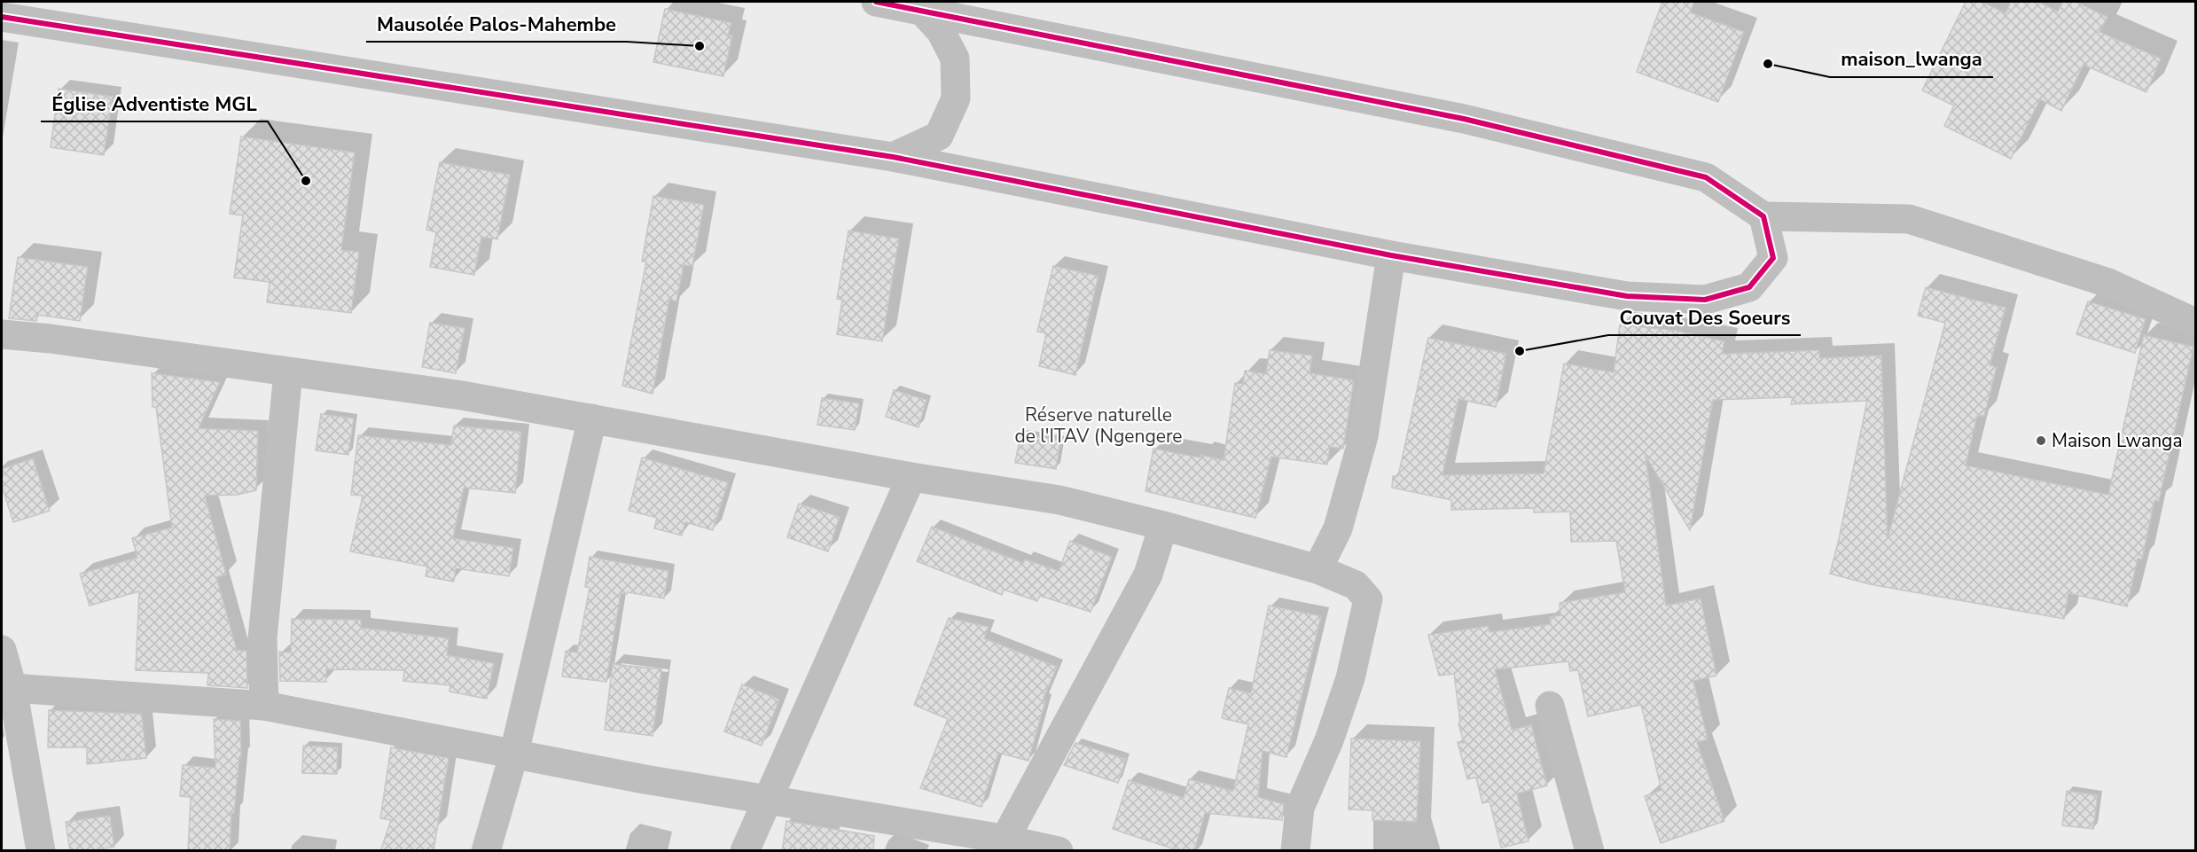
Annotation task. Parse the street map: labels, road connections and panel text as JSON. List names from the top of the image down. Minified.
{"parks":["Réserve naturelle de l'ITAV (Ngengere"],"places":["Mausolée Palos-Mahembe","maison_lwanga","Église Adventiste MGL","Couvat Des Soeurs","Maison Lwanga"]}
